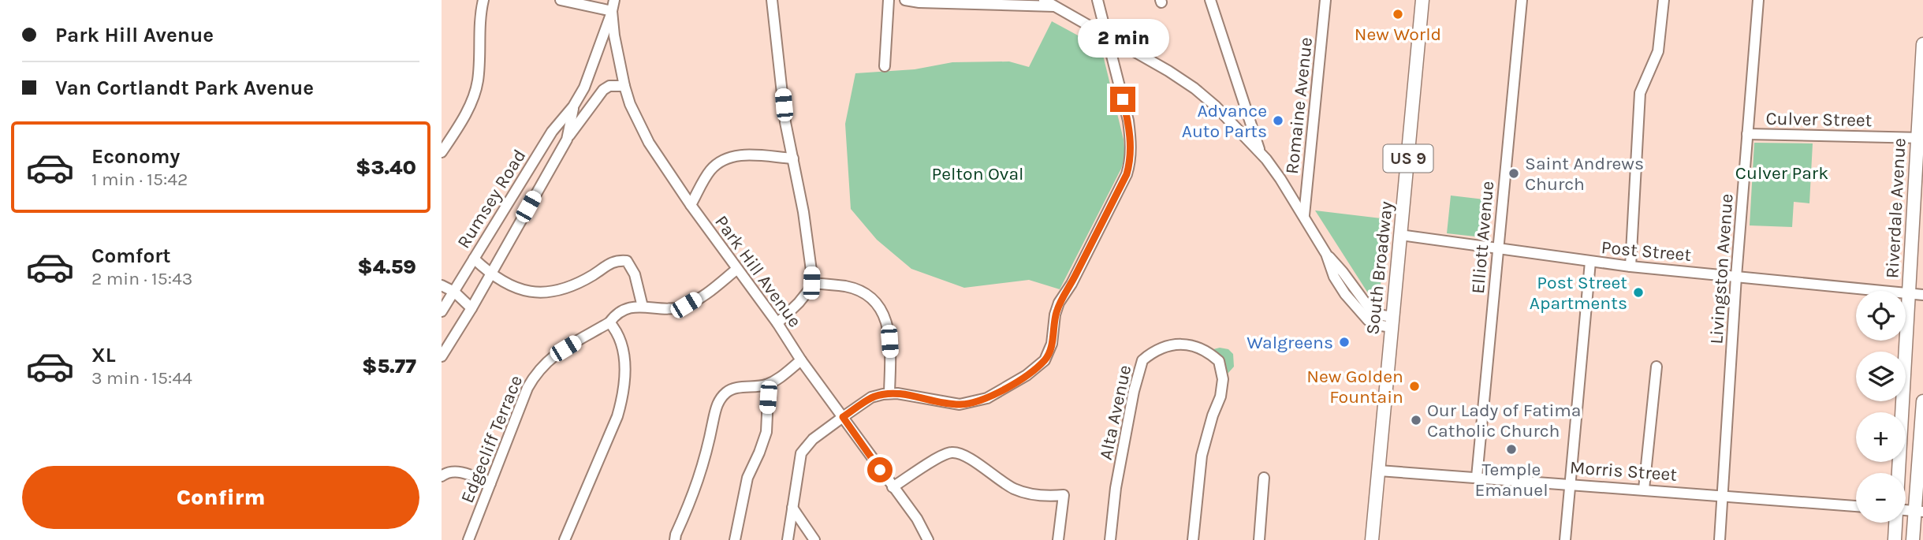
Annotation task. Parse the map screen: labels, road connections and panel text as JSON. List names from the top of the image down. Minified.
{"streets":{"main road":["US 9","Riverdale Avenue","South Broadway"],"street":["Romaine Avenue","Culver Street","Rumsey Road","Elliott Avenue","Post Street","Livingston Avenue","Park Hill Avenue","Alta Avenue","Edgecliff Terrace","Morris Street"]},"crossings":[["Culver Street","Riverdale Avenue"],["Culver Street","Livingston Avenue"],["Rumsey Road","Park Hill Avenue"],["Riverdale Avenue","Post Street"],["Elliott Avenue","Post Street"],["Elliott Avenue","Morris Street"],["Post Street","South Broadway"],["Post Street","Livingston Avenue"],["South Broadway","Morris Street"],["Livingston Avenue","Morris Street"],["Park Hill Avenue","Edgecliff Terrace"]],"parks":["Culver Park","Pelton Oval"],"places":["New World","Advance Auto Parts","Saint Andrews Church","Post Street Apartments","Walgreens","New Golden Fountain","Our Lady of Fatima Catholic Church","Temple Emanuel"],"page":{"banner":["Park Hill Avenue","Van Cortlandt Park Avenue"],"bubble":"2 min","list":[{"name":"Economy","note":"1 min · 15:42","value":"$3.40"},{"name":"Comfort","note":"2 min · 15:43","value":"$4.59"},{"name":"XL","note":"3 min · 15:44","value":"$5.77"}],"map_buttons":["+","−"],"buttons":"Confirm"}}
